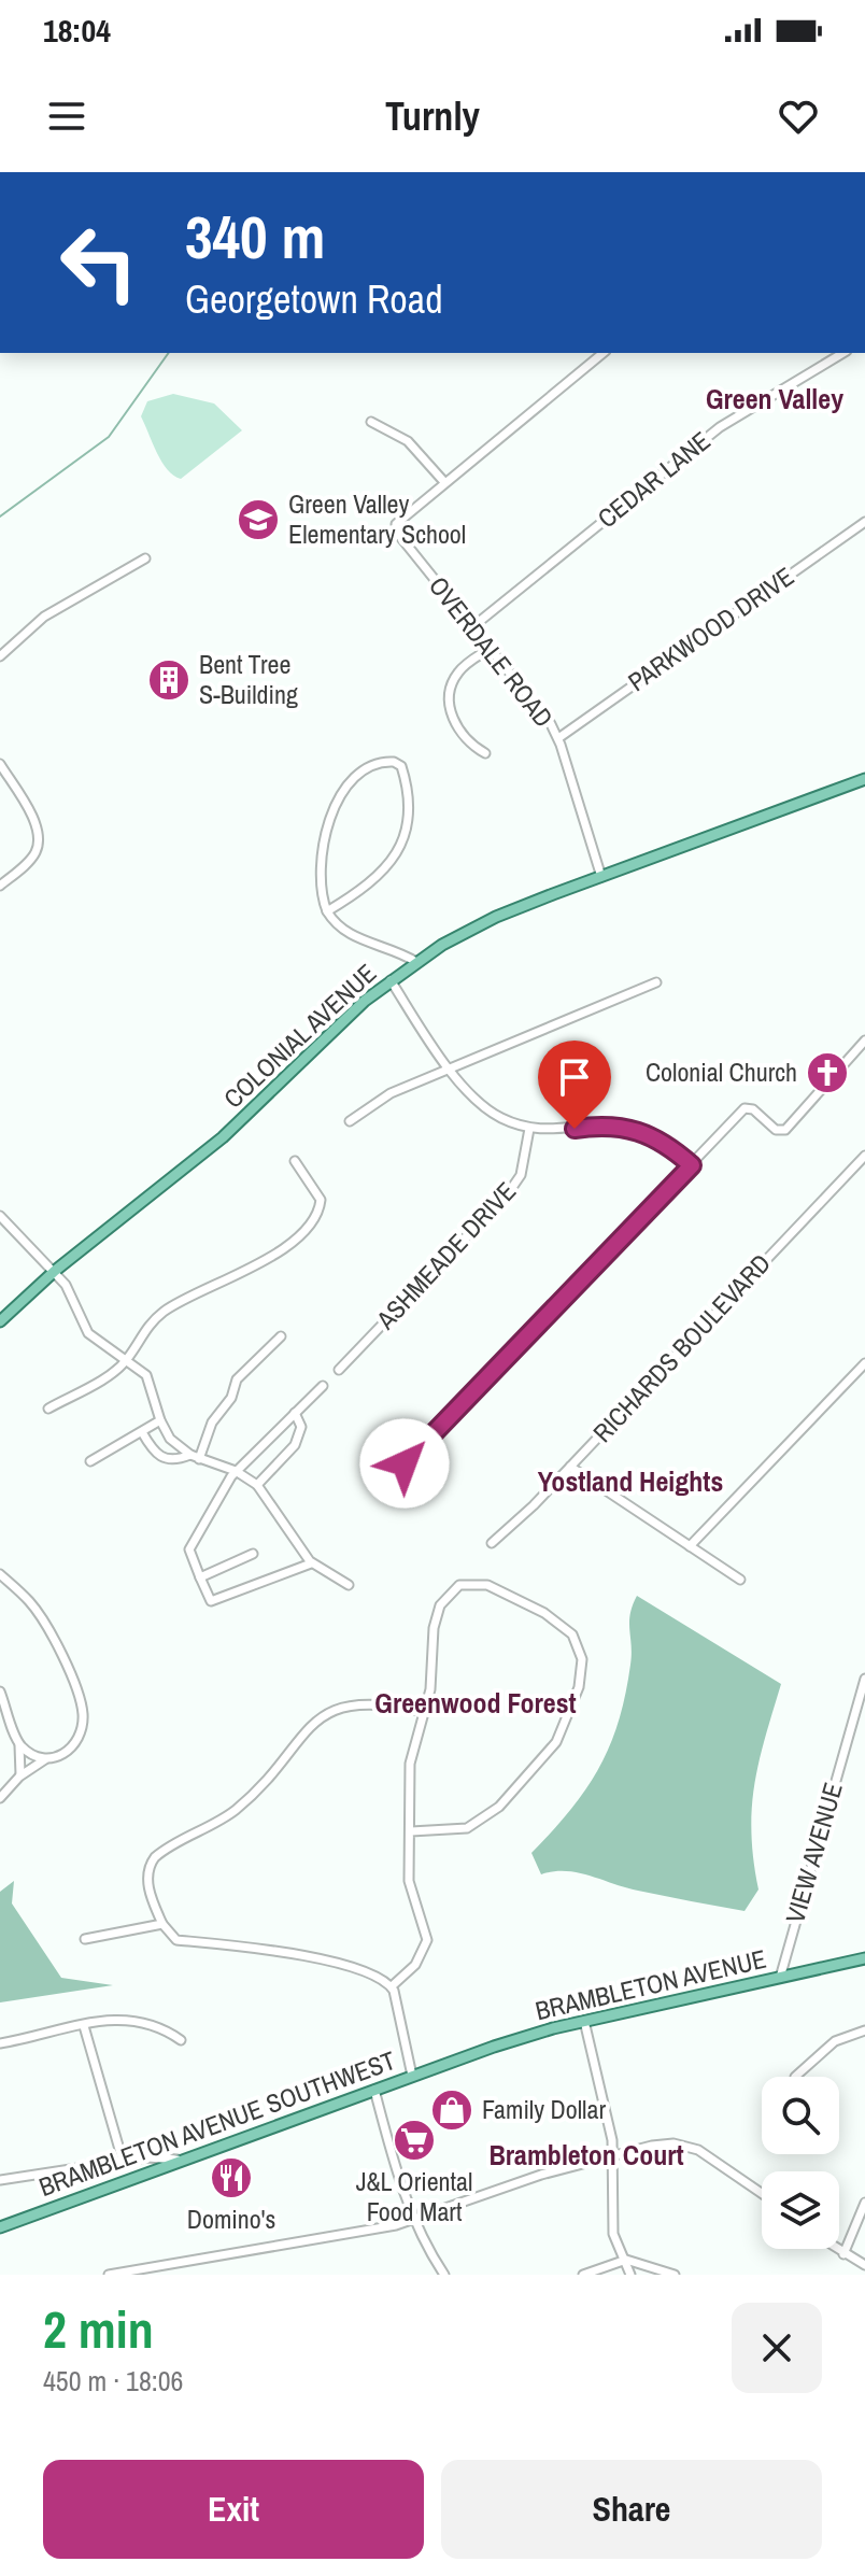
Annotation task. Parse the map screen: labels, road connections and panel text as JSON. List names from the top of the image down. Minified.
{"streets":{"main road":["COLONIAL AVENUE","BRAMBLETON AVENUE","BRAMBLETON AVENUE SOUTHWEST"],"street":["CEDAR LANE","PARKWOOD DRIVE","OVERDALE ROAD","ASHMEADE DRIVE","RICHARDS BOULEVARD","VIEW AVENUE"]},"crossings":[["CEDAR LANE","OVERDALE ROAD"],["PARKWOOD DRIVE","OVERDALE ROAD"],["OVERDALE ROAD","COLONIAL AVENUE"],["VIEW AVENUE","BRAMBLETON AVENUE"],["BRAMBLETON AVENUE","BRAMBLETON AVENUE SOUTHWEST"]],"districts":["Green Valley","Yostland Heights","Greenwood Forest","Brambleton Court"],"places":{"school or university":["Green Valley Elementary School"],"building":["Bent Tree S-Building"],"church":["Colonial Church"],"shop":["Family Dollar"],"supermarket":["J&L Oriental Food Mart"],"restaurant":["Domino's"]},"page":{"status":"18:04","header":"Turnly","turn":["340 m","Georgetown Road"],"heading":["2 min","450 m · 18:06"],"buttons":["Exit","Share"]}}
